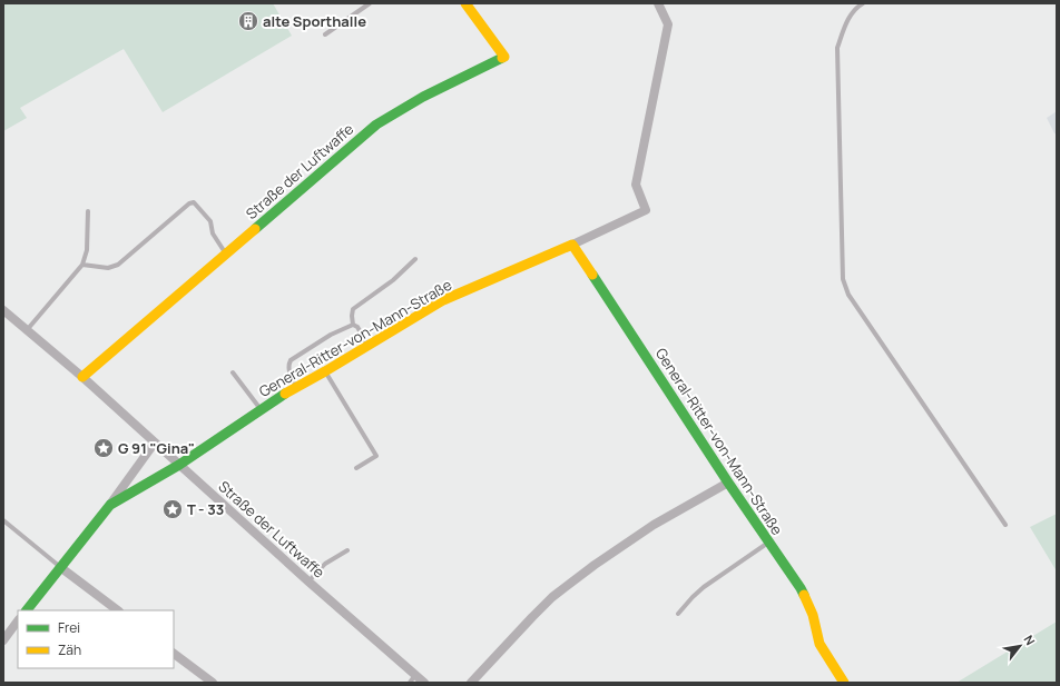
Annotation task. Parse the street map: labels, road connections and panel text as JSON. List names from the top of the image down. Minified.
{"streets":{"street":["Straße der Luftwaffe","General-Ritter-von-Mann-Straße"]},"crossings":[["Straße der Luftwaffe","General-Ritter-von-Mann-Straße"]],"places":{"building":["alte Sporthalle"],"place":["G 91 \"Gina\"","T - 33"]},"legend":["Frei","Zäh"],"north":"top right"}
